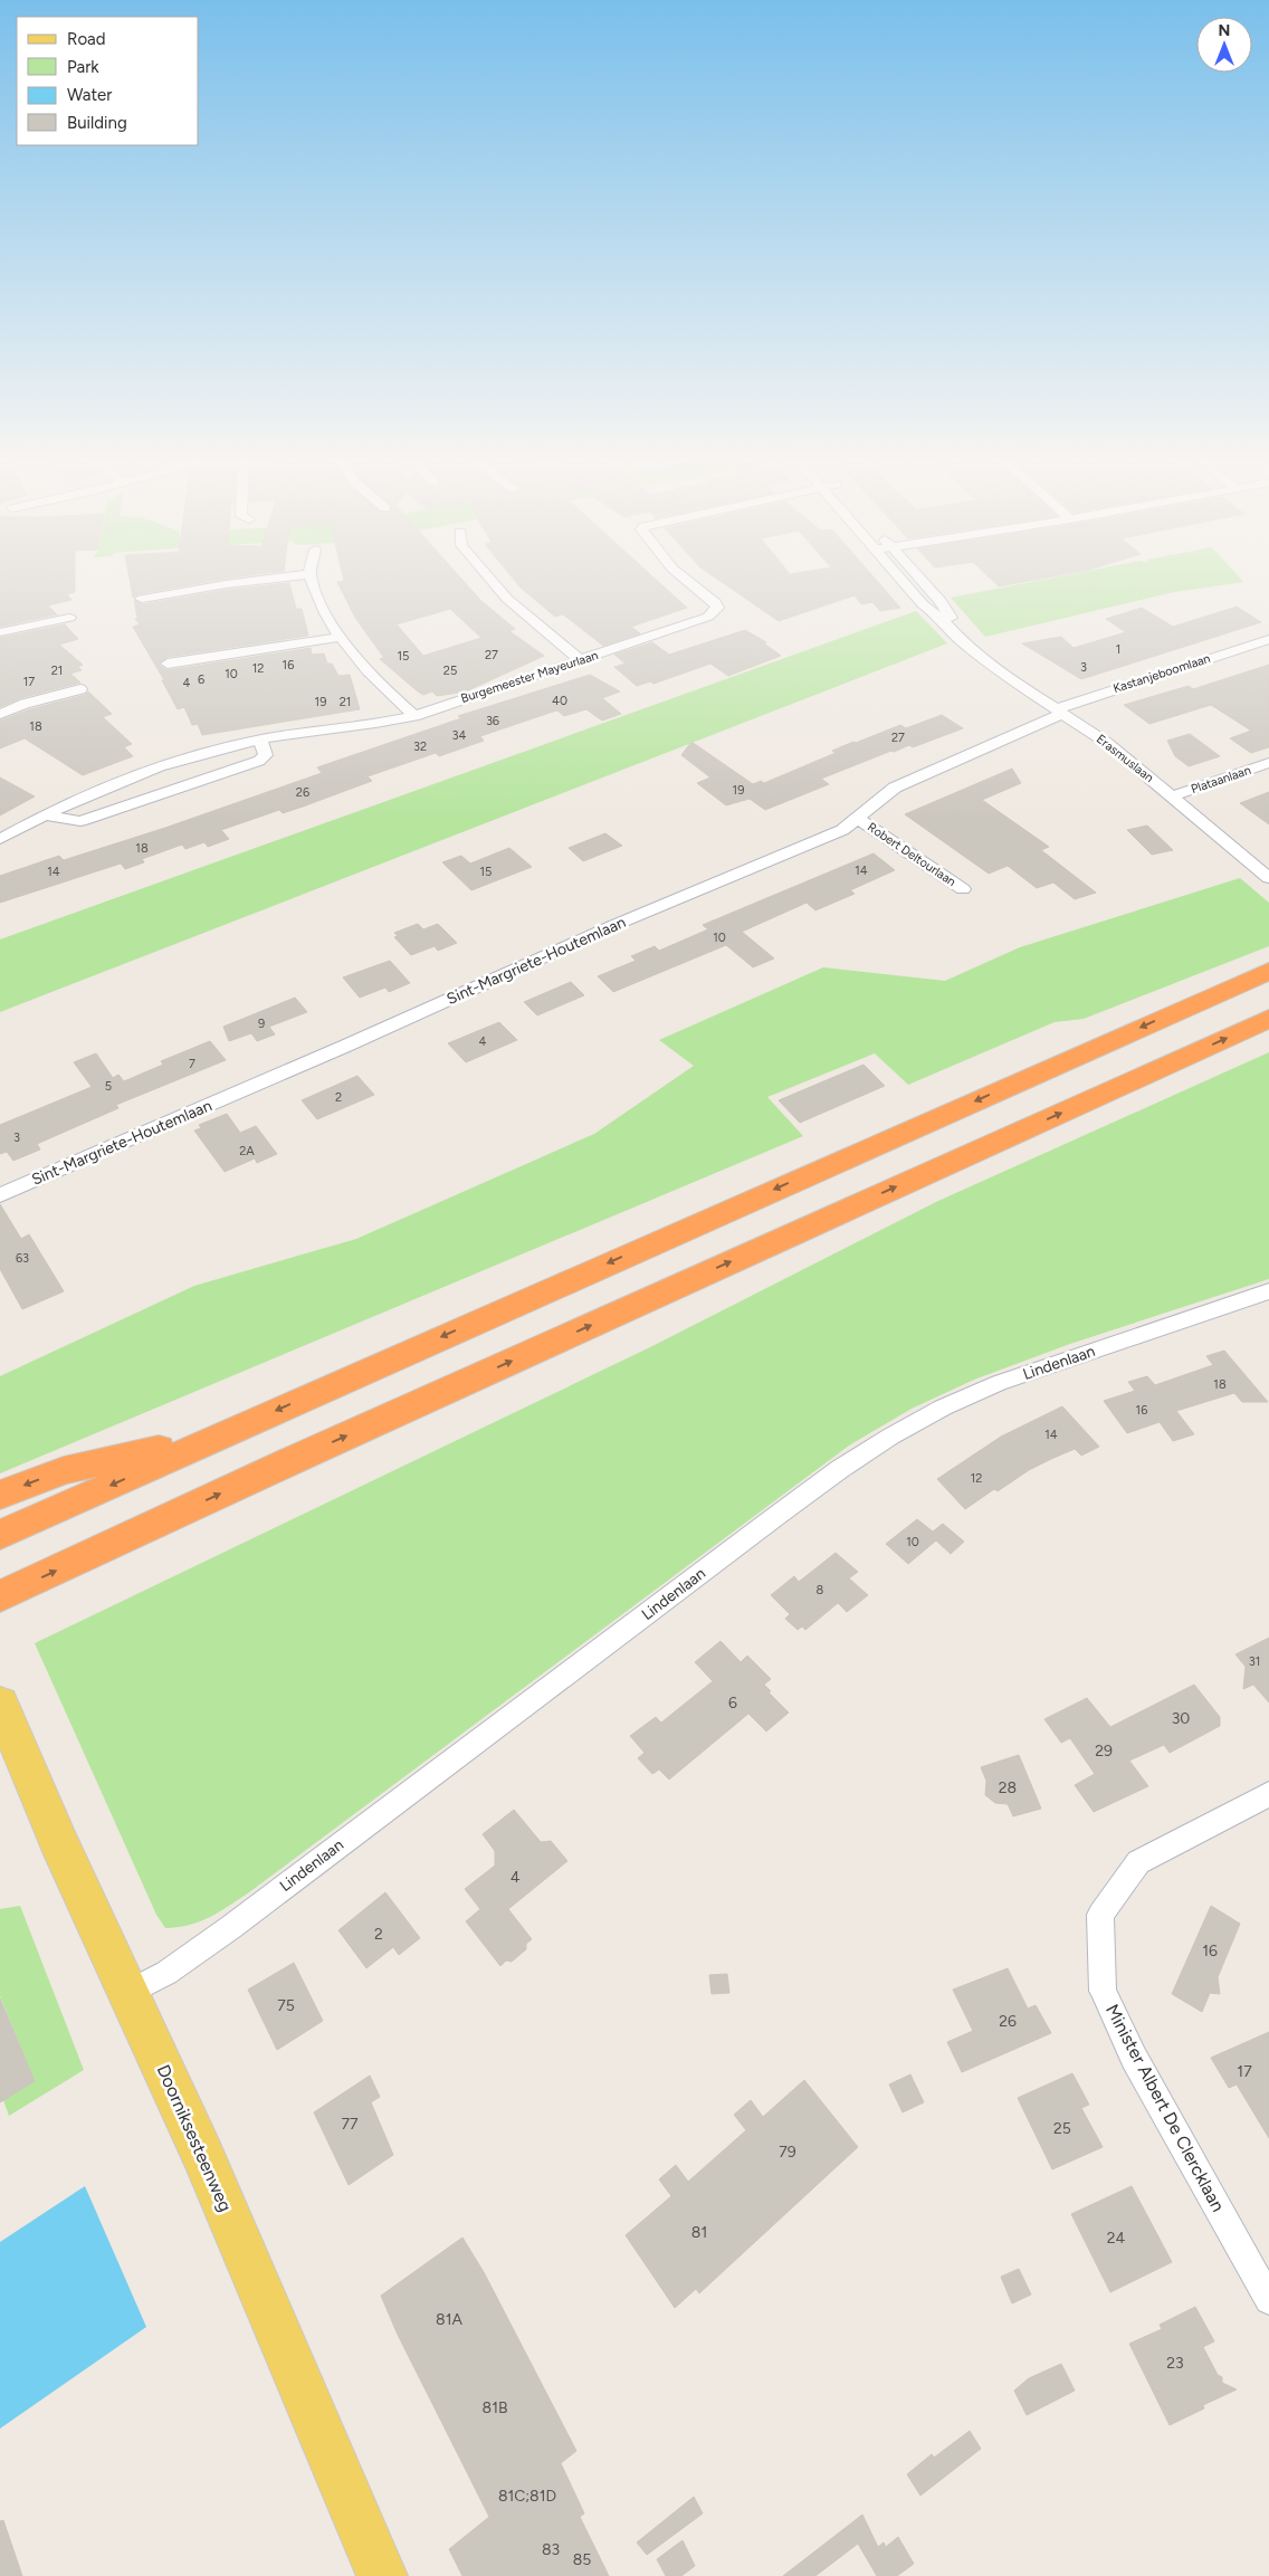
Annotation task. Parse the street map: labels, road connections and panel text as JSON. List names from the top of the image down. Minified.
{"streets":{"main road":["Doorniksesteenweg"],"street":["Kastanjeboomlaan","Burgemeester Mayeurlaan","Erasmuslaan","Plataanlaan","Robert Deltourlaan","Sint-Margriete-Houtemlaan","Lindenlaan","Minister Albert De Clercklaan"]},"crossings":[["Kastanjeboomlaan","Erasmuslaan"],["Kastanjeboomlaan","Sint-Margriete-Houtemlaan"],["Erasmuslaan","Plataanlaan"],["Erasmuslaan","Sint-Margriete-Houtemlaan"],["Robert Deltourlaan","Sint-Margriete-Houtemlaan"],["Lindenlaan","Doorniksesteenweg"]],"house_numbers":["1","27","15","16","3","12","21","25","10","6","17","4","40","19","21","36","18","34","27","32","19","26","18","14","14","15","10","9","4","7","5","2","3","2A","63","18","16","14","12","10","8","31","6","30","29","28","4","2","16","75","26","17","77","25","79","81","24","81A","23","81B","81C;81D","83","85"],"legend":["Road","Park","Water","Building"],"north":"top"}
